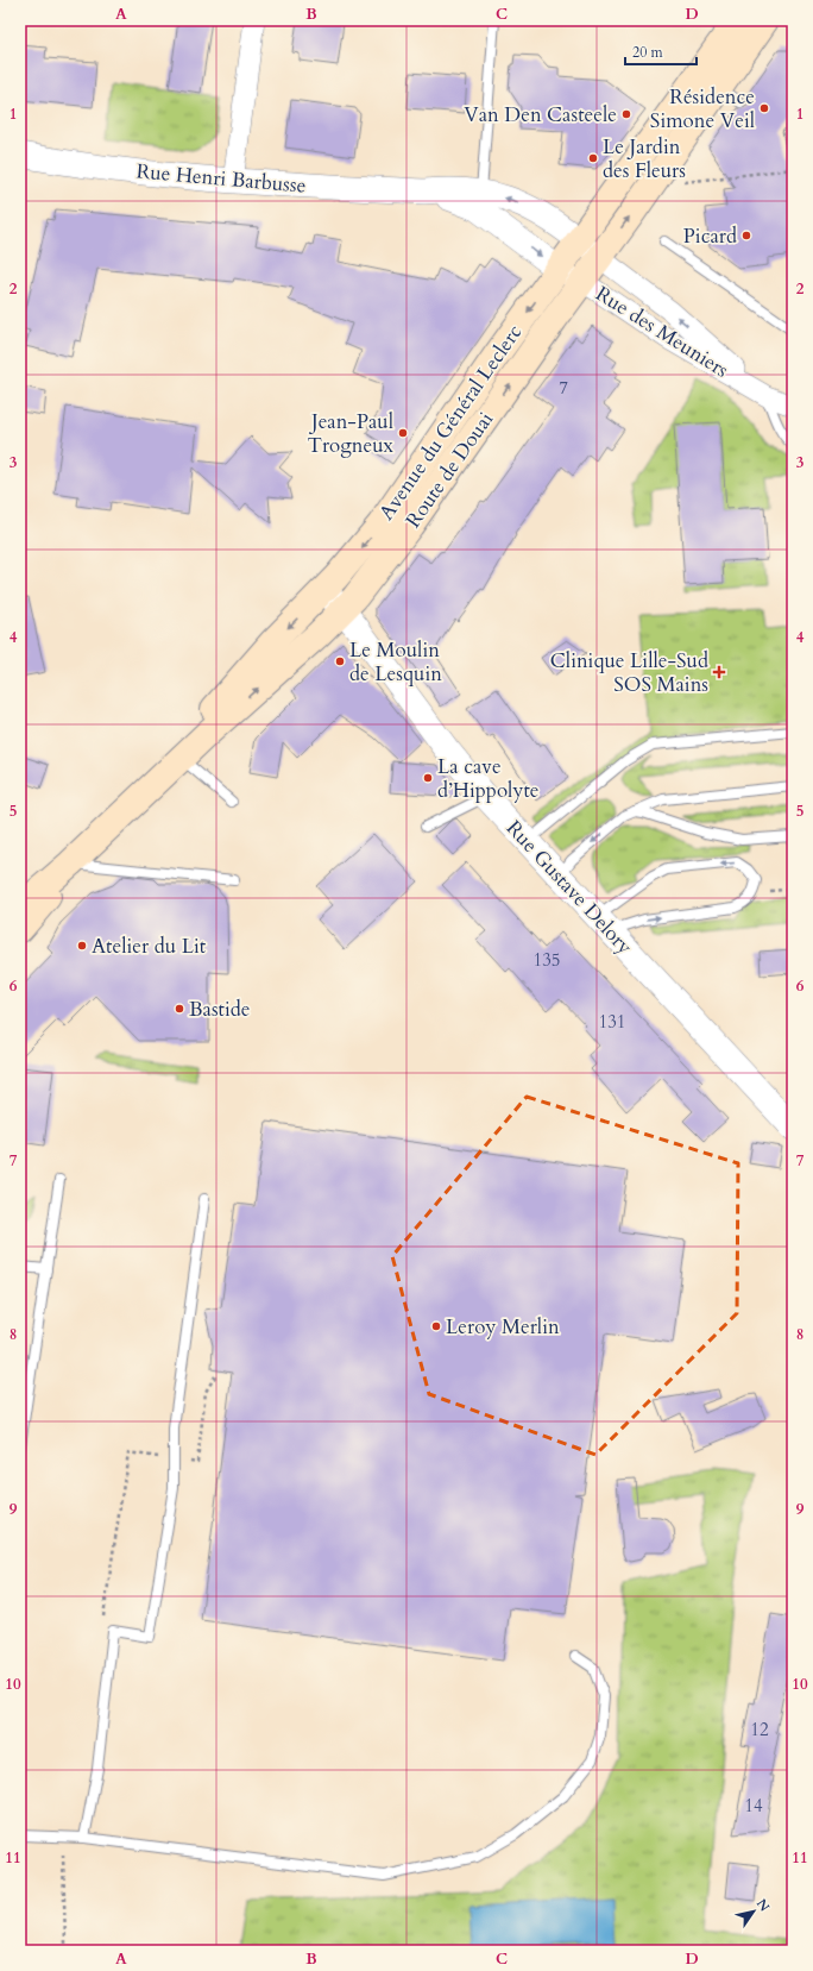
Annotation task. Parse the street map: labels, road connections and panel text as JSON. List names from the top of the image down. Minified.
{"streets":{"main road":["Avenue du Général Leclerc","Route de Douai"],"street":["Rue Henri Barbusse","Rue des Meuniers","Rue Gustave Delory"]},"crossings":[["Rue Henri Barbusse","Rue des Meuniers"],["Rue Henri Barbusse","Avenue du Général Leclerc"],["Rue des Meuniers","Avenue du Général Leclerc"],["Rue des Meuniers","Route de Douai"],["Avenue du Général Leclerc","Route de Douai"],["Avenue du Général Leclerc","Rue Gustave Delory"],["Route de Douai","Rue Gustave Delory"]],"one_way":["Avenue du Général Leclerc","Route de Douai"],"places":{"other":["Résidence Simone Veil","Van Den Casteele","Le Jardin des Fleurs","Picard","Jean-Paul Trogneux","Le Moulin de Lesquin","La cave d’Hippolyte","Atelier du Lit","Bastide","Leroy Merlin"],"health":["Clinique Lille-Sud SOS Mains"]},"house_numbers":["7","135","131","12","14"],"scale_bar":"20 m","north":"top right","grid":{"columns":["A","B","C","D"],"rows":["1","2","3","4","5","6","7","8","9","10","11"]}}
